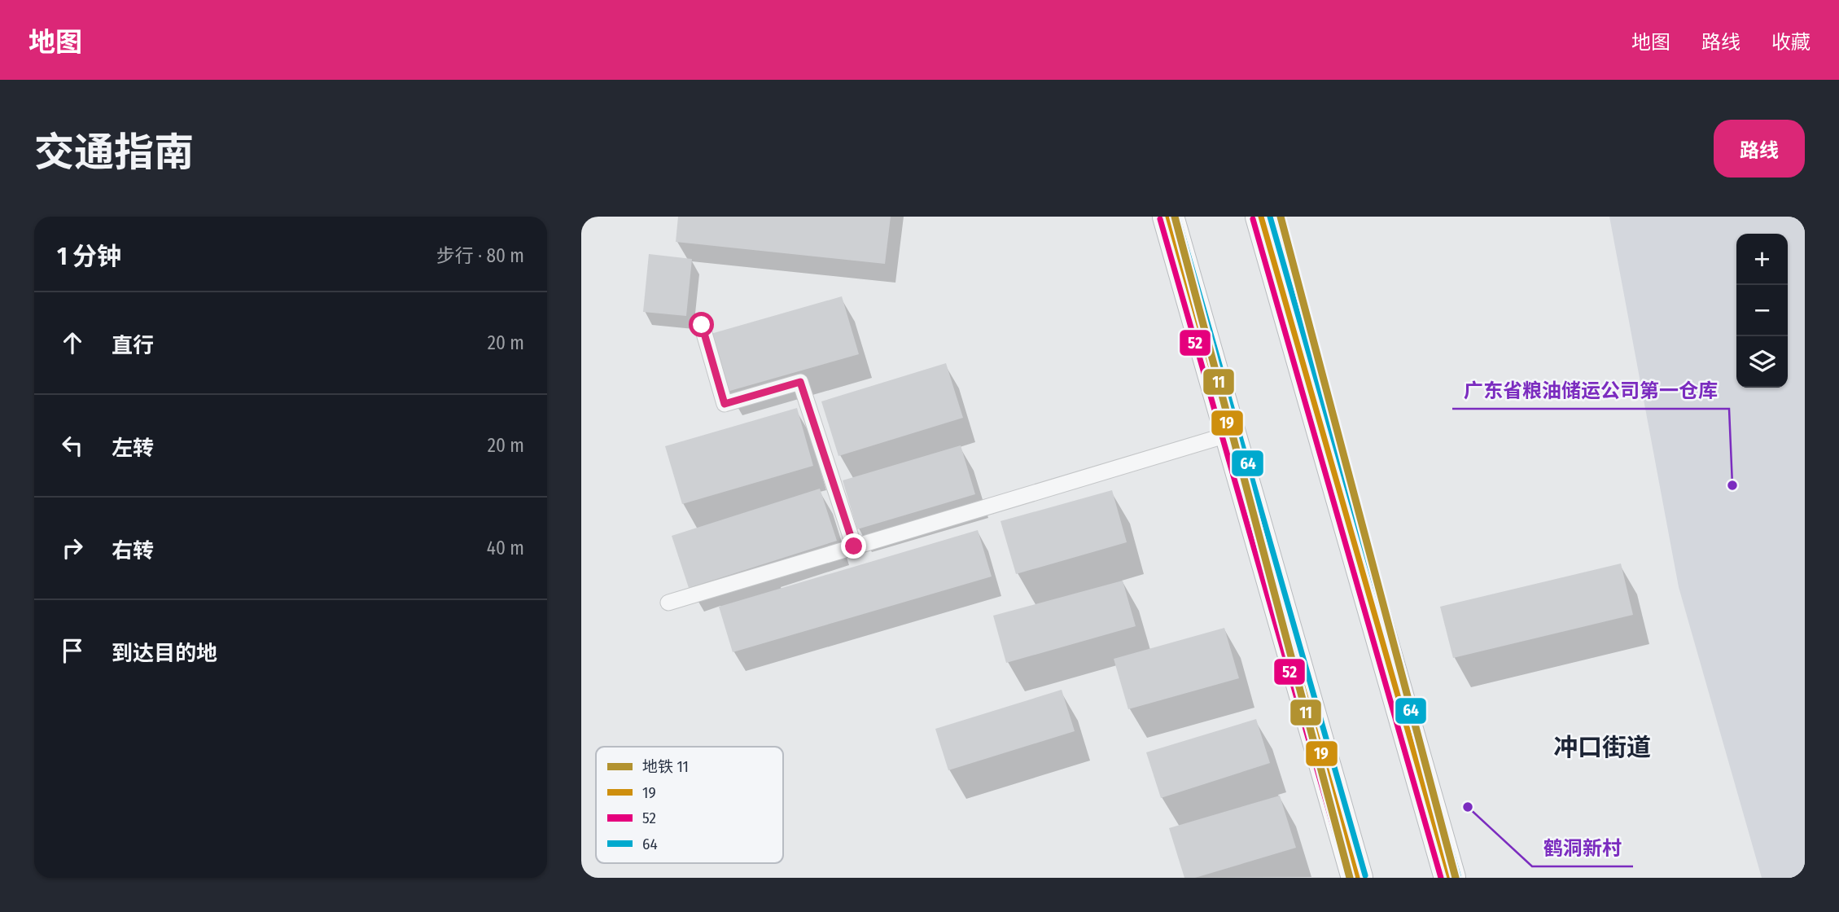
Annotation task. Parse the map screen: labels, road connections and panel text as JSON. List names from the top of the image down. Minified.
{"districts":["冲口街道"],"places":["广东省粮油储运公司第一仓库","鹤洞新村"],"lines":["metro line 11","transit line 19","transit line 64","transit line 52"],"legend":["地铁 11","19","52","64"],"page":{"header":"地图","nav":["地图","路线","收藏"],"title":"交通指南","buttons":"路线","heading":["1 分钟","步行 · 80 m"],"map_buttons":["+","−"],"list":[["直行","20 m"],["左转","20 m"],["右转","40 m"],"到达目的地"]}}
